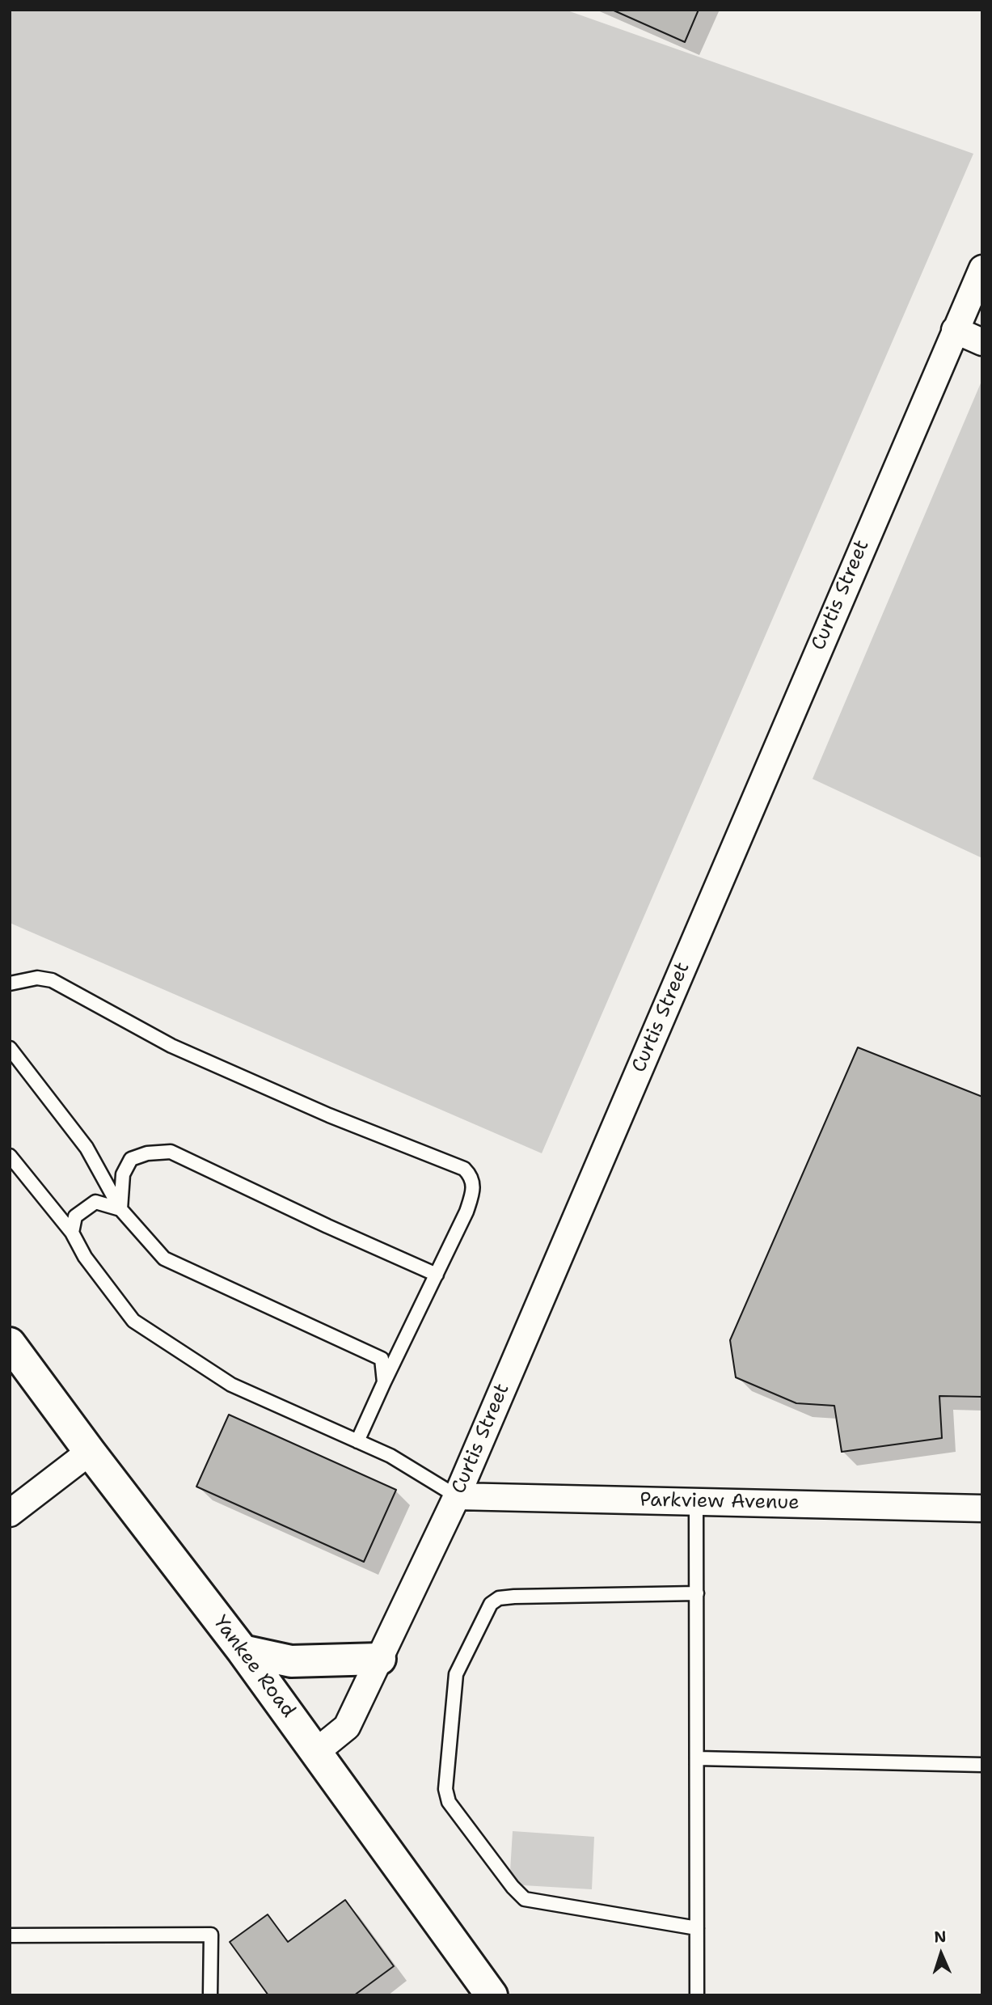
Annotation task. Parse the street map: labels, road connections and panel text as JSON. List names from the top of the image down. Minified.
{"streets":{"street":["Curtis Street","Parkview Avenue","Yankee Road"]},"crossings":[["Curtis Street","Parkview Avenue"],["Curtis Street","Yankee Road"]],"north":"top"}
